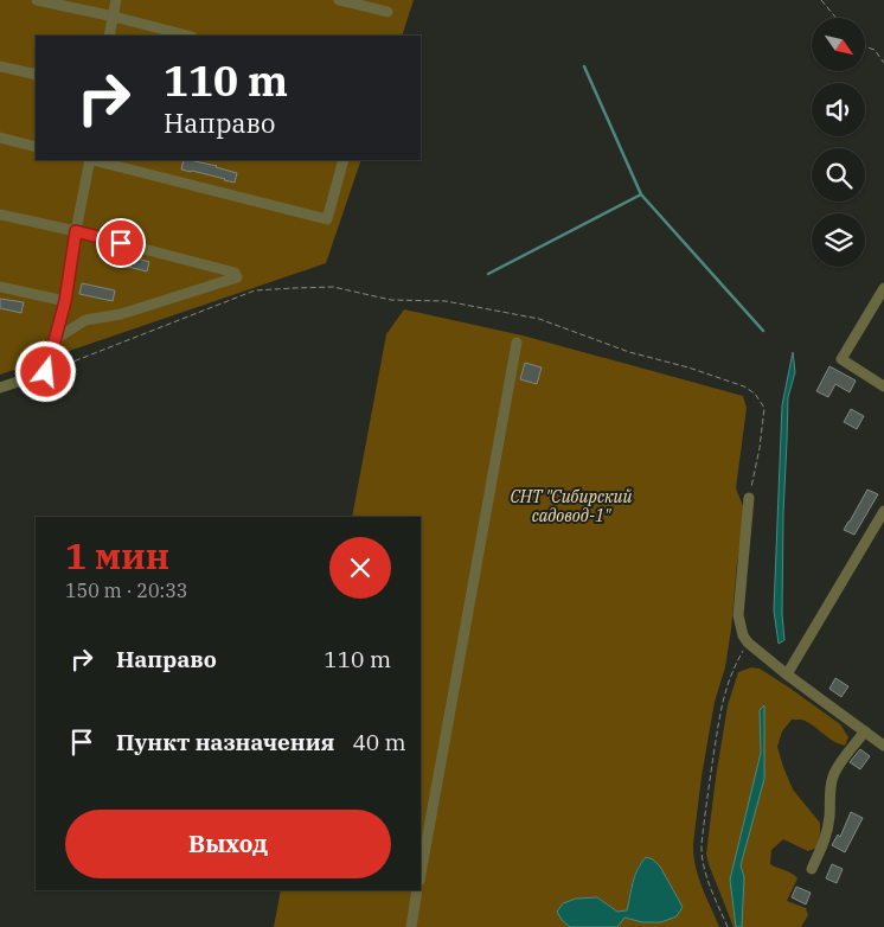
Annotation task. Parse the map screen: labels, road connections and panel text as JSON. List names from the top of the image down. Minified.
{"parks":["СНТ \"Сибирский садовод-1\""],"north":"bottom right","page":{"turn":["110 m","Направо"],"heading":["1 мин","150 m · 20:33"],"list":[{"name":"Направо","value":"110 m"},{"name":"Пункт назначения","value":"40 m"}],"buttons":"Выход"}}
